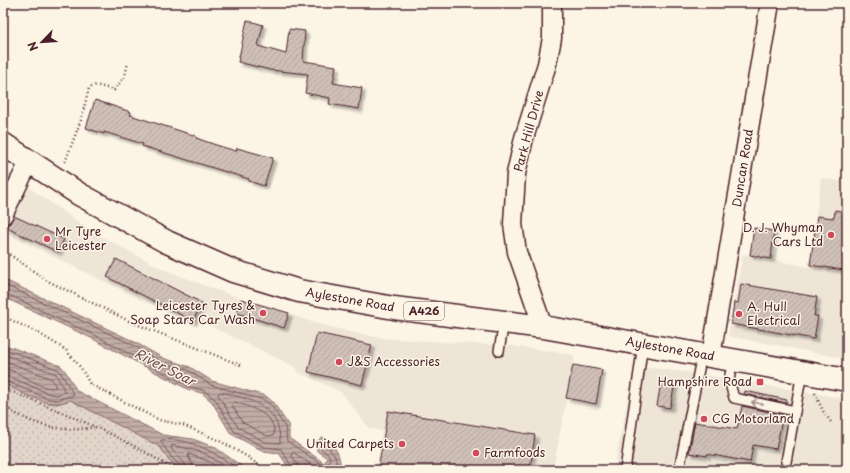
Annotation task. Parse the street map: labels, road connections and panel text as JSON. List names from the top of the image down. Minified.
{"streets":{"main road":["Aylestone Road","A426"],"street":["Park Hill Drive","Duncan Road"]},"crossings":[["Park Hill Drive","Aylestone Road"],["Duncan Road","Aylestone Road"]],"water":["River Soar"],"places":{"other":["D. J. Whyman Cars Ltd","Mr Tyre Leicester","Leicester Tyres & Soap Stars Car Wash","A. Hull Electrical","J&S Accessories","CG Motorland","United Carpets","Farmfoods"],"transit":["Hampshire Road"]},"north":"bottom left"}
